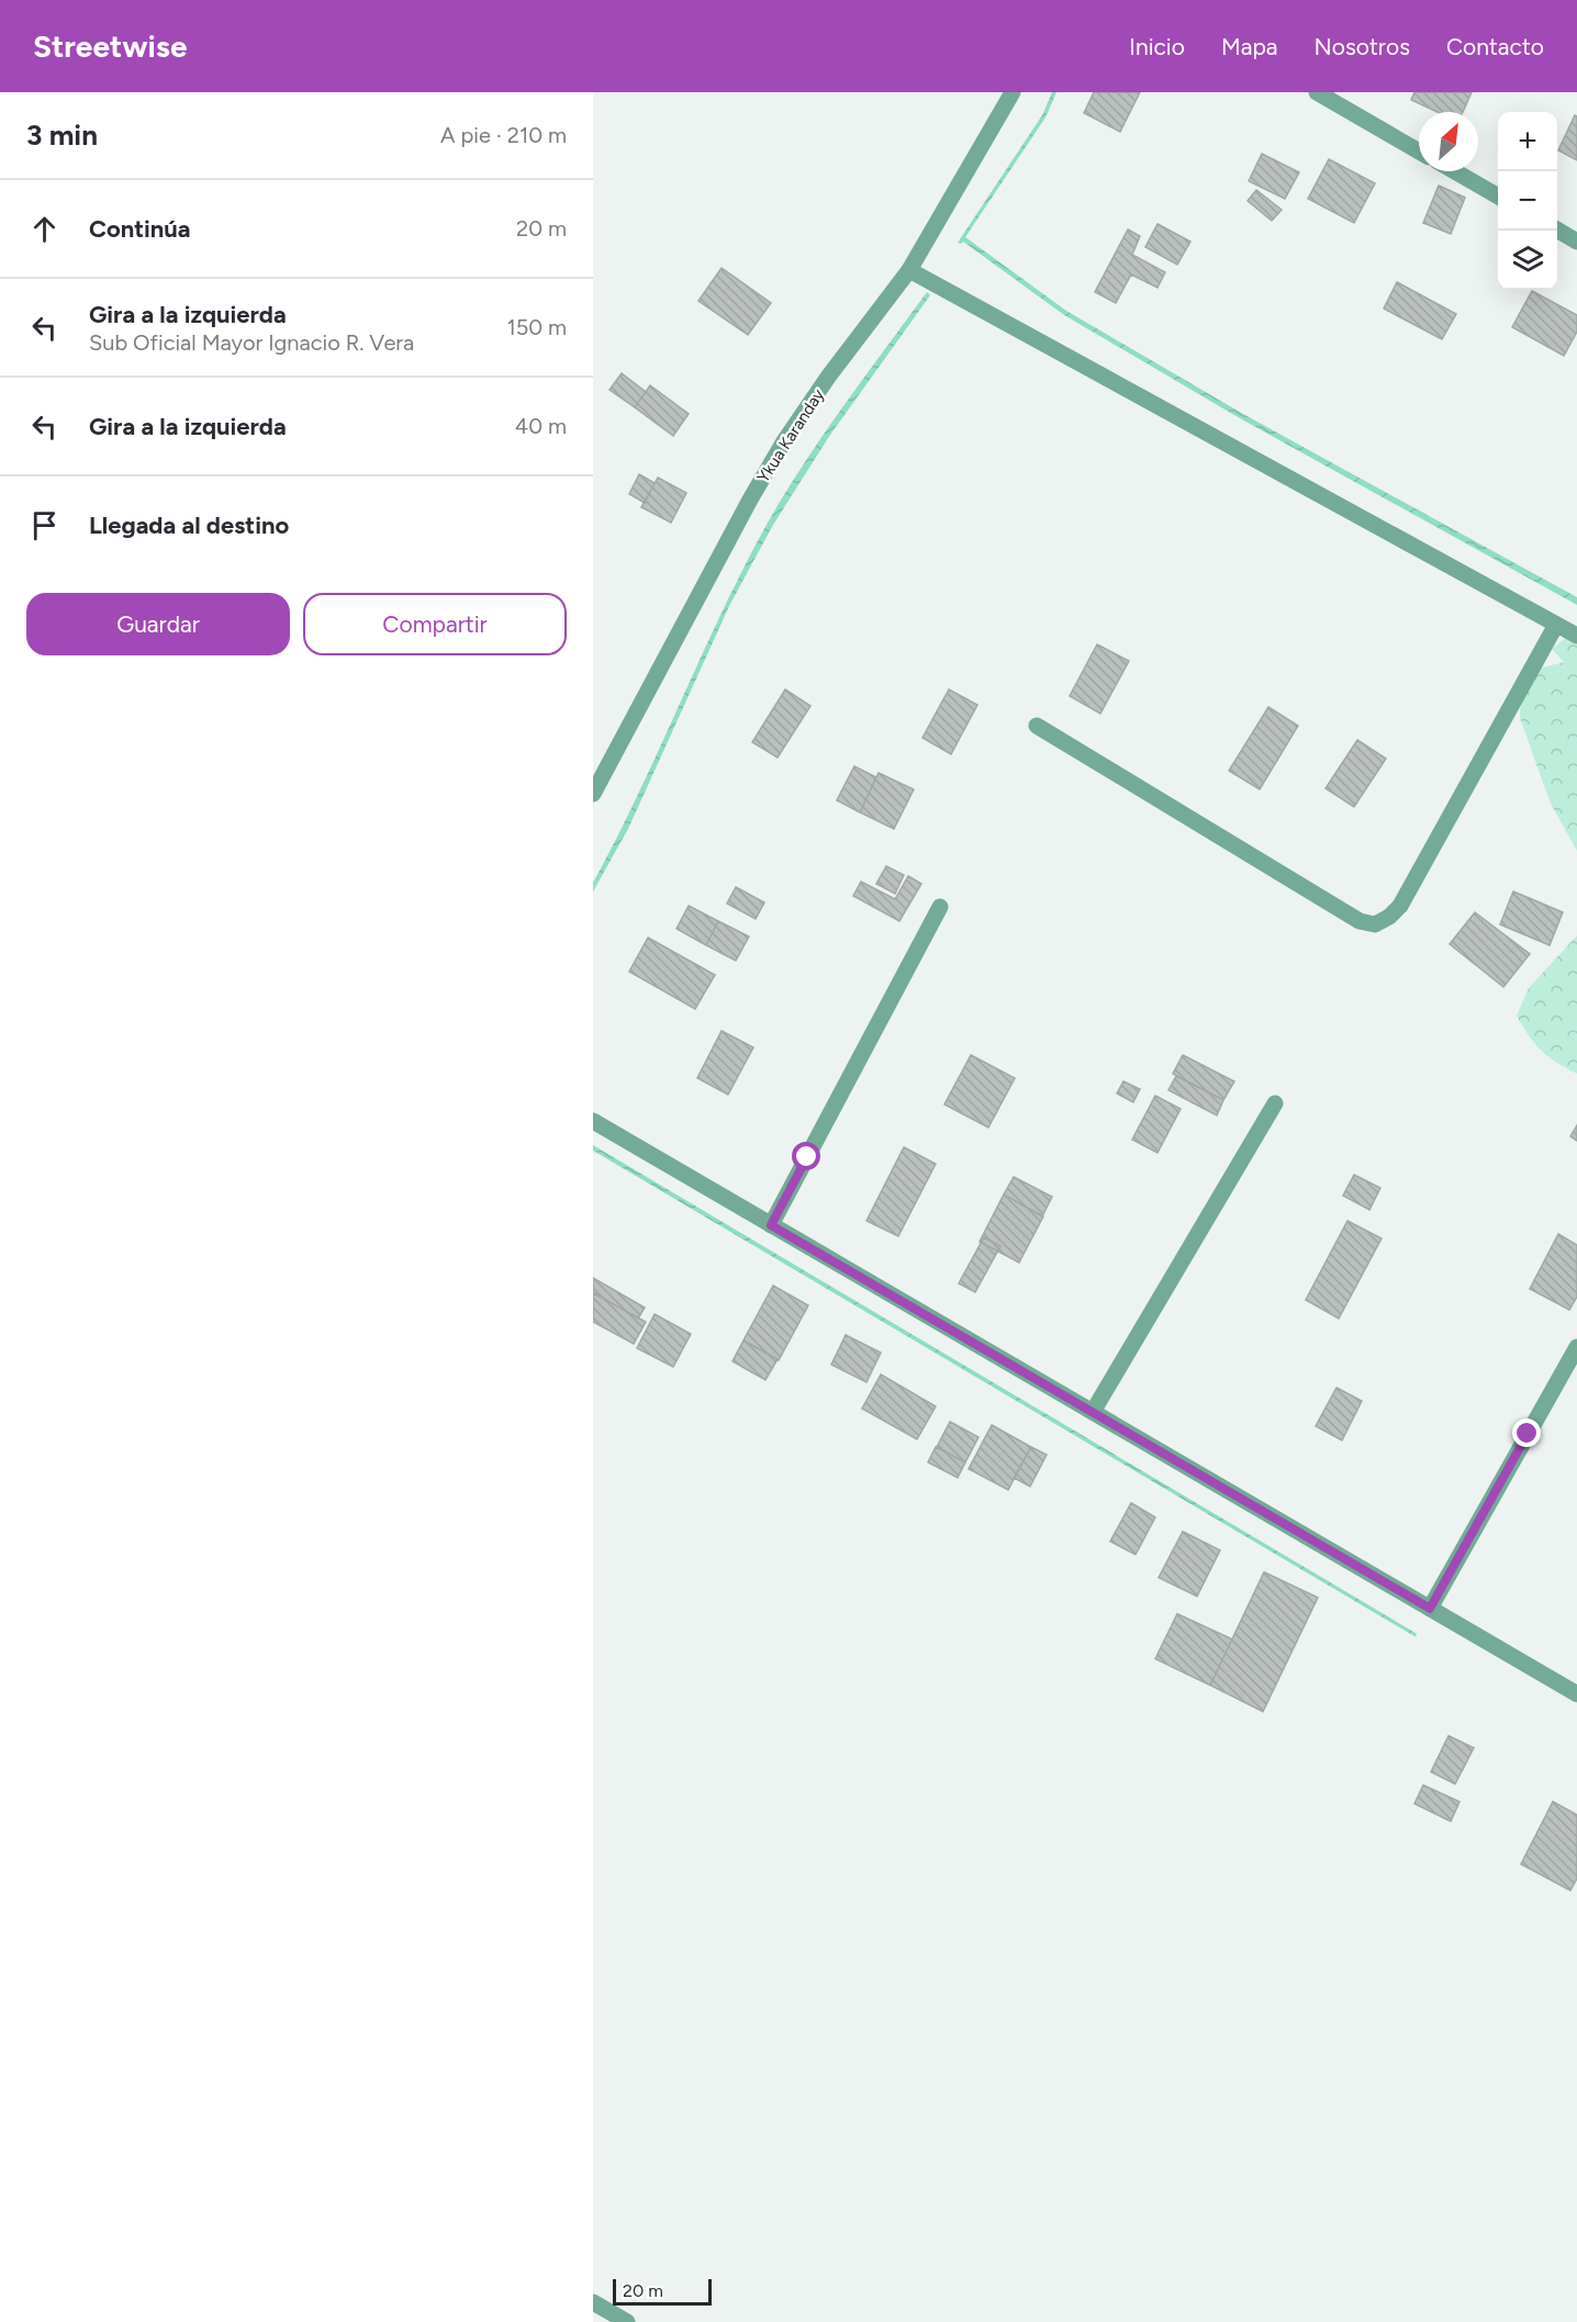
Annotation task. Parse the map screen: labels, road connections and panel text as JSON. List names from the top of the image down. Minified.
{"streets":{"street":["Ykua Karanday"]},"scale_bar":"20 m","north":"top right","page":{"header":"Streetwise","nav":["Inicio","Mapa","Nosotros","Contacto"],"heading":["3 min","A pie · 210 m"],"map_buttons":["+","−"],"list":[["Continúa","20 m"],["Gira a la izquierda","Sub Oficial Mayor Ignacio R. Vera","150 m"],["Gira a la izquierda","40 m"],"Llegada al destino"],"buttons":["Guardar","Compartir"],"scale":"20 m"}}
